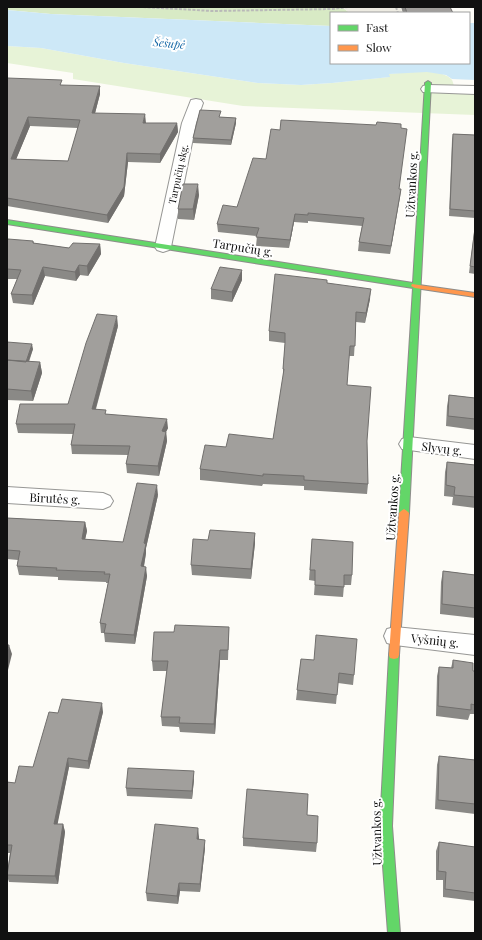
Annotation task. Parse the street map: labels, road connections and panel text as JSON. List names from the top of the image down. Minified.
{"streets":{"street":["Tarpučių skg.","Užtvankos g.","Tarpučių g.","Slyvų g.","Birutės g.","Vyšnių g."]},"crossings":[["Tarpučių skg.","Tarpučių g."],["Užtvankos g.","Tarpučių g."],["Užtvankos g.","Slyvų g."],["Užtvankos g.","Vyšnių g."]],"water":["Šešupė"],"legend":["Fast","Slow"]}
